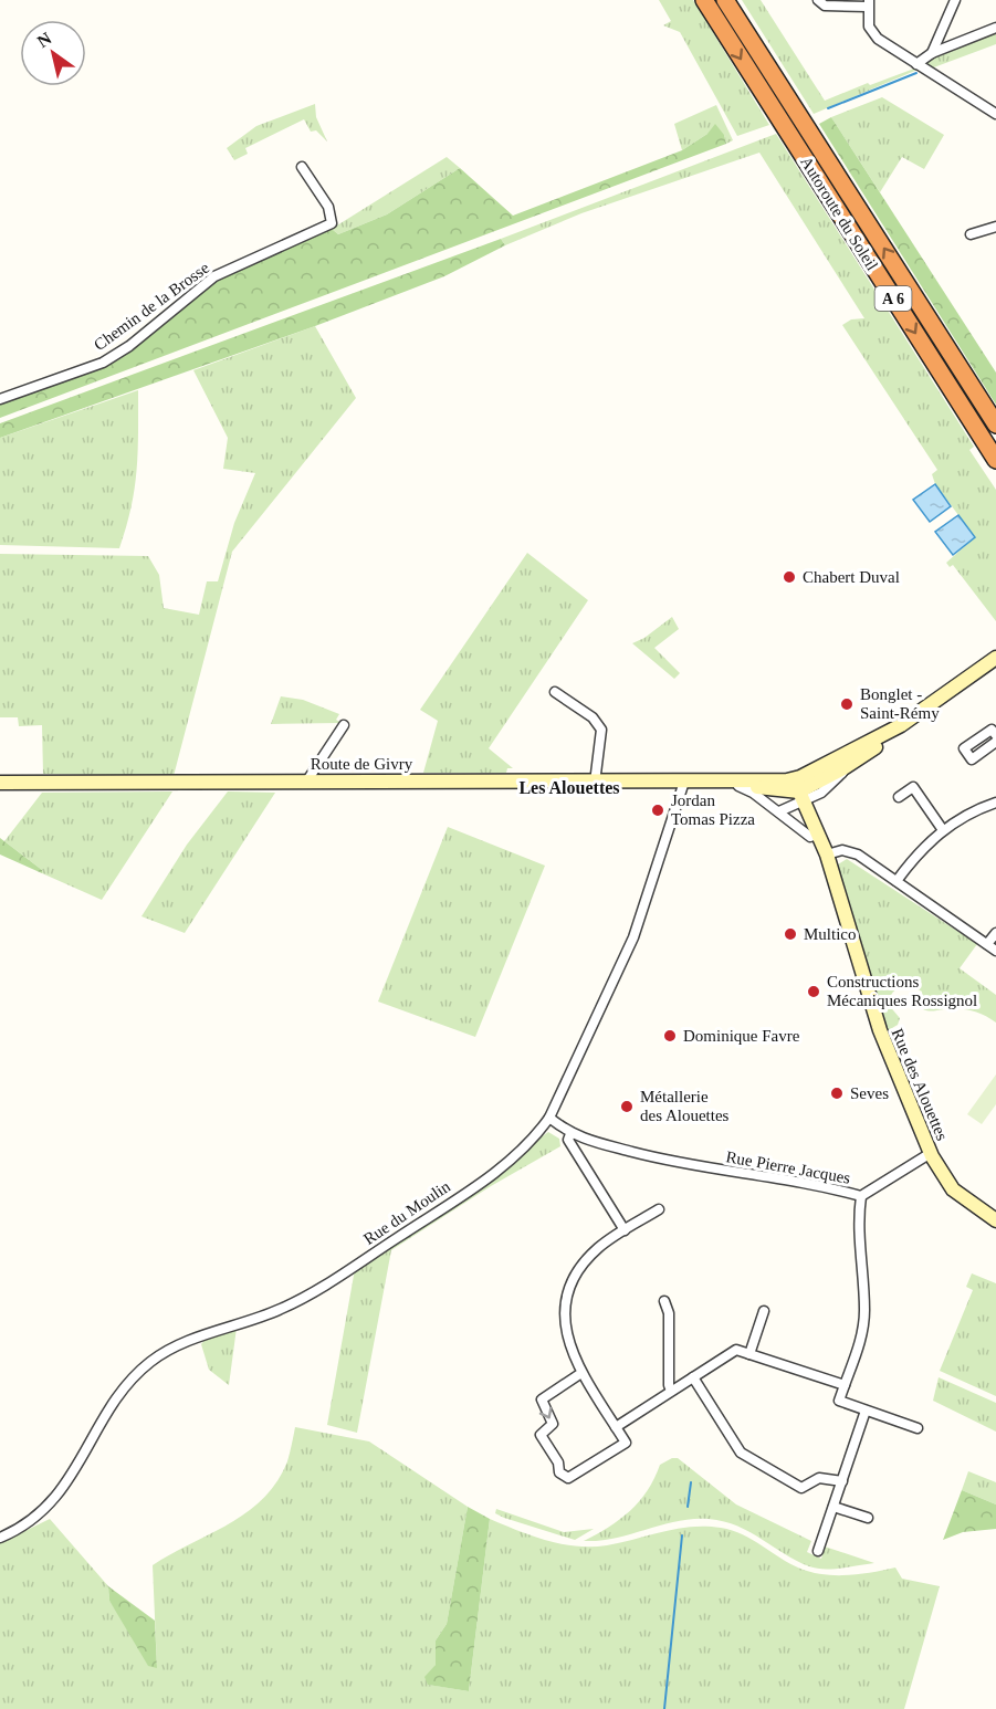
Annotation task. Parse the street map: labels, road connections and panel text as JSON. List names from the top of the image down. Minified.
{"streets":{"highway":["Autoroute du Soleil","A 6"],"main road":["Route de Givry","Rue des Alouettes"],"street":["Chemin de la Brosse","Rue Pierre Jacques","Rue du Moulin"]},"crossings":[["Route de Givry","Rue des Alouettes"],["Route de Givry","Rue du Moulin"],["Rue Pierre Jacques","Rue du Moulin"]],"districts":["Les Alouettes"],"places":["Chabert Duval","Bonglet - Saint-Rémy","Jordan Tomas Pizza","Multico","Constructions Mécaniques Rossignol","Dominique Favre","Seves","Métallerie des Alouettes"],"north":"top left"}
